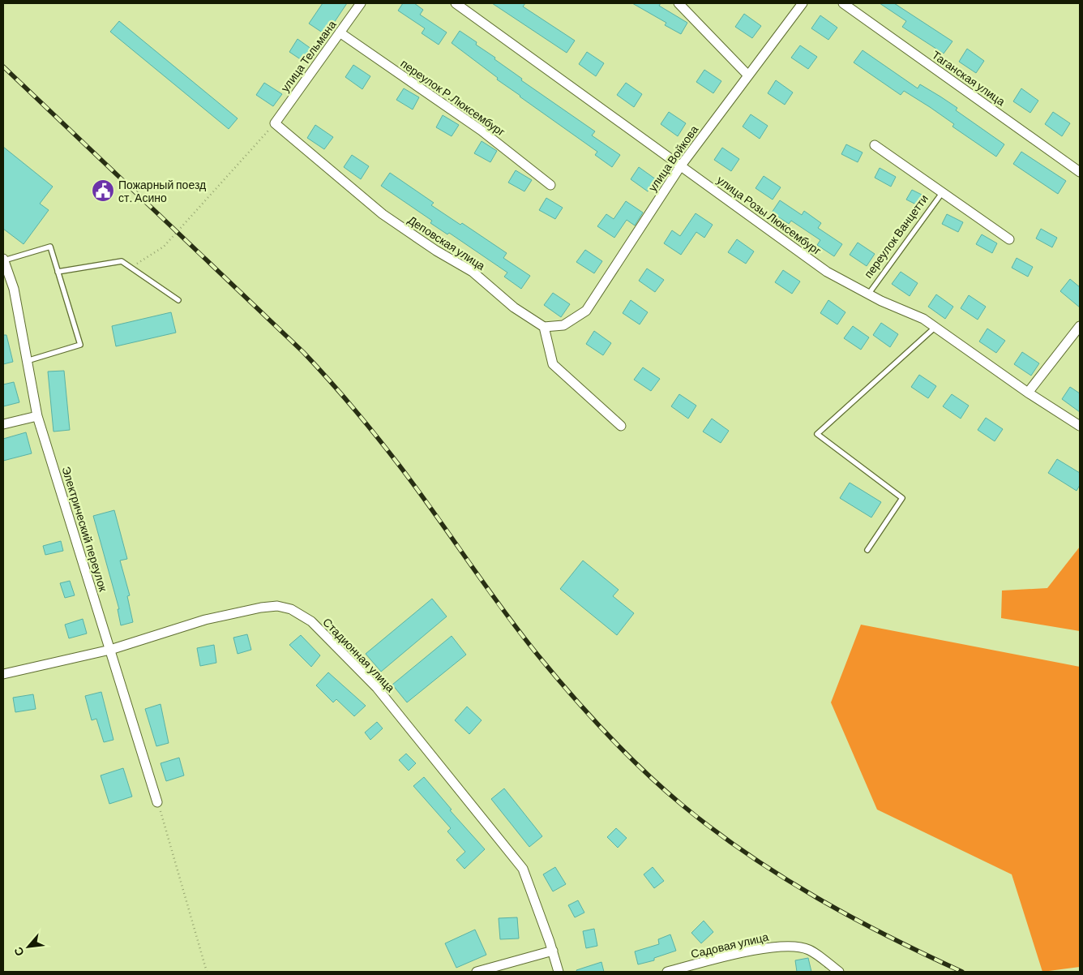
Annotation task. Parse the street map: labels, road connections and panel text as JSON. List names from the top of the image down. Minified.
{"streets":{"street":["улица Тельмана","Таганская улица","переулок Р.Люксембург","улица Войкова","улица Розы Люксембург","переулок Ванцетти","Деповская улица","Электрический переулок","Стадионная улица","Садовая улица"]},"crossings":[["улица Тельмана","переулок Р.Люксембург"],["улица Тельмана","Деповская улица"],["улица Войкова","улица Розы Люксембург"],["улица Войкова","Деповская улица"],["улица Розы Люксембург","переулок Ванцетти"],["Электрический переулок","Стадионная улица"]],"places":{"public building":["Пожарный поезд ст. Асино"]},"north":"bottom left"}
